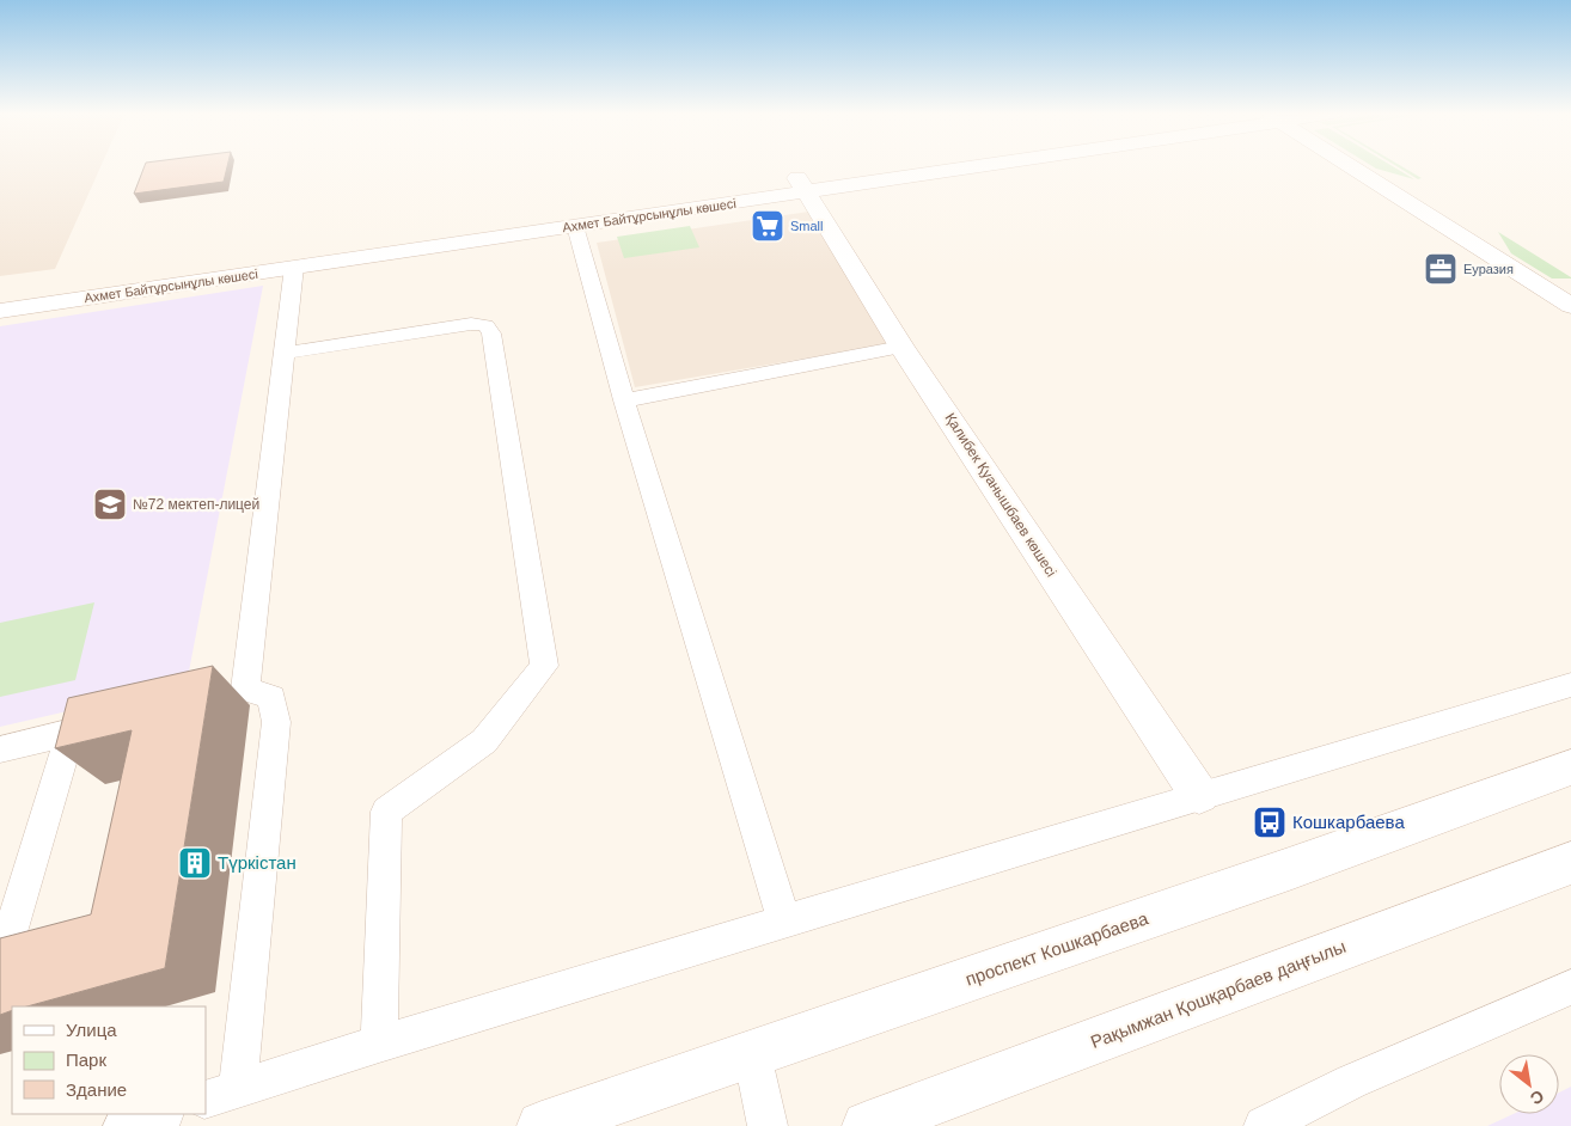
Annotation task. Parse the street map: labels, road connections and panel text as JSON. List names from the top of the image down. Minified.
{"streets":{"street":["Ахмет Байтұрсынұлы көшесі","Қалибек Қуанышбаев көшесі","проспект Кошкарбаева","Рақымжан Қошқарбаев даңғылы"]},"crossings":[["Ахмет Байтұрсынұлы көшесі","Қалибек Қуанышбаев көшесі"]],"places":{"supermarket":["Small"],"office":["Еуразия"],"school or university":["№72 мектеп-лицей"],"bus stop":["Кошкарбаева"],"building":["Түркістан"]},"legend":["Улица","Парк","Здание"],"north":"bottom right"}
